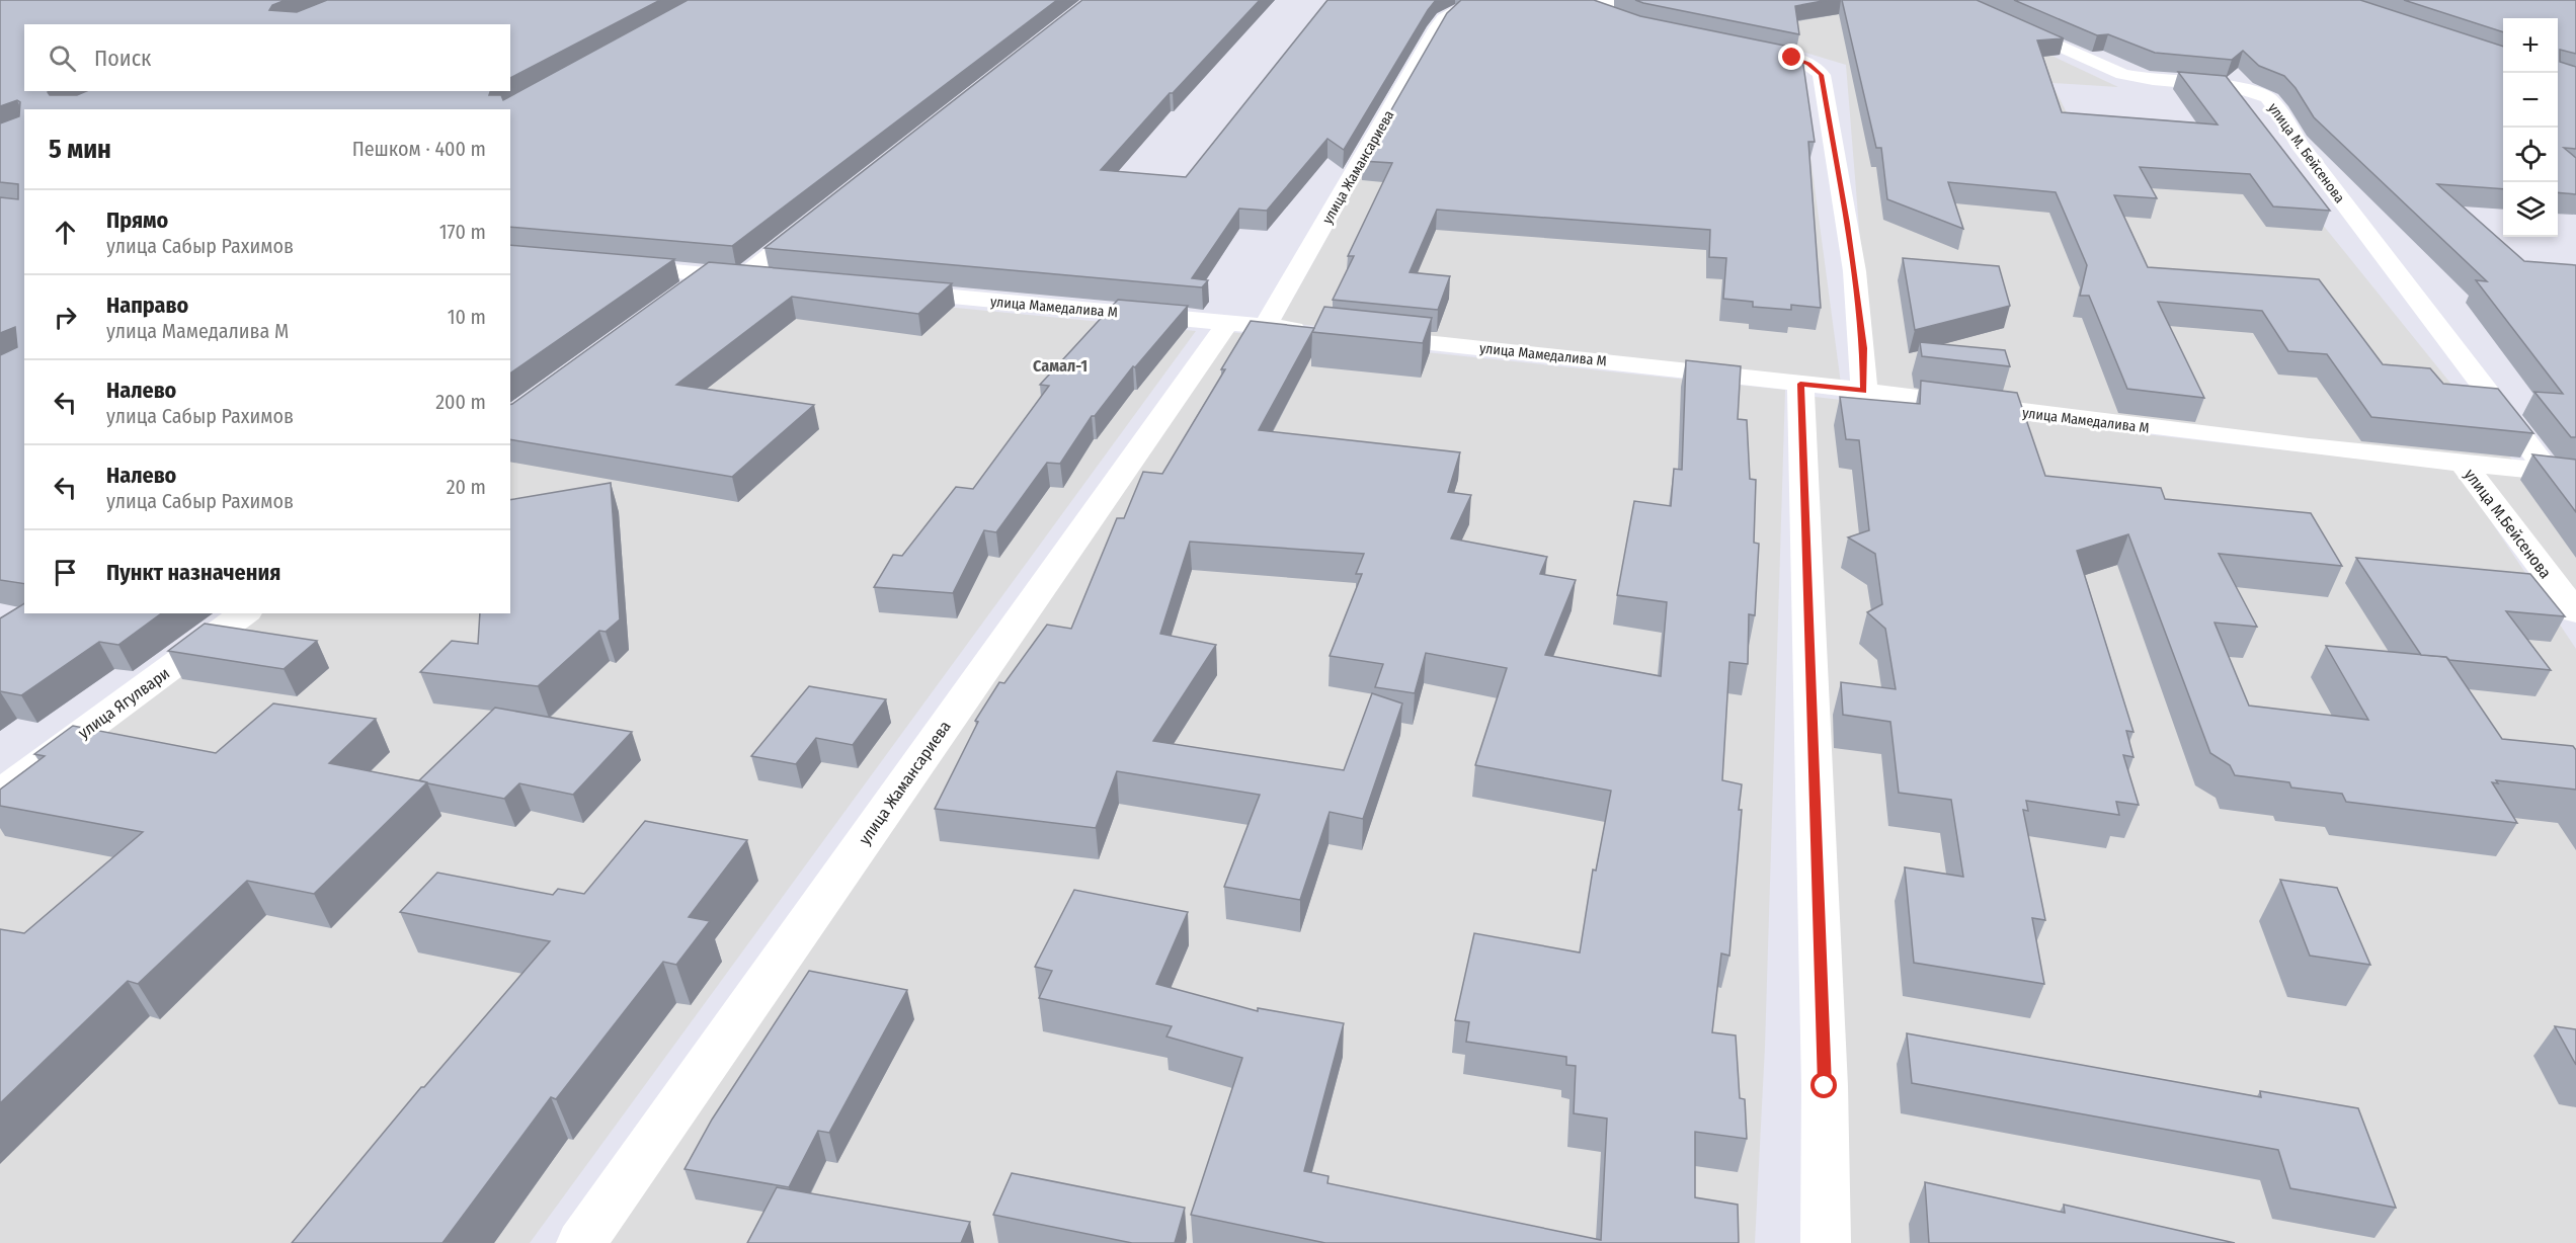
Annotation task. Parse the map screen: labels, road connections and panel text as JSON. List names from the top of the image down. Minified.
{"streets":{"street":["улица М. Бейсенова","улица Жамансариева","улица Мамедалива М","улица М.Бейсенова","улица Ягулвари"]},"crossings":[["улица М. Бейсенова","улица Мамедалива М"],["улица Жамансариева","улица Мамедалива М"],["улица Мамедалива М","улица М.Бейсенова"]],"districts":["Самал-1"],"page":{"map_buttons":["+","−"],"search":"Поиск","heading":["5 мин","Пешком · 400 m"],"list":[["Прямо","улица Сабыр Рахимов","170 m"],["Направо","улица Мамедалива М","10 m"],["Налево","улица Сабыр Рахимов","200 m"],["Налево","улица Сабыр Рахимов","20 m"],"Пункт назначения"]}}
